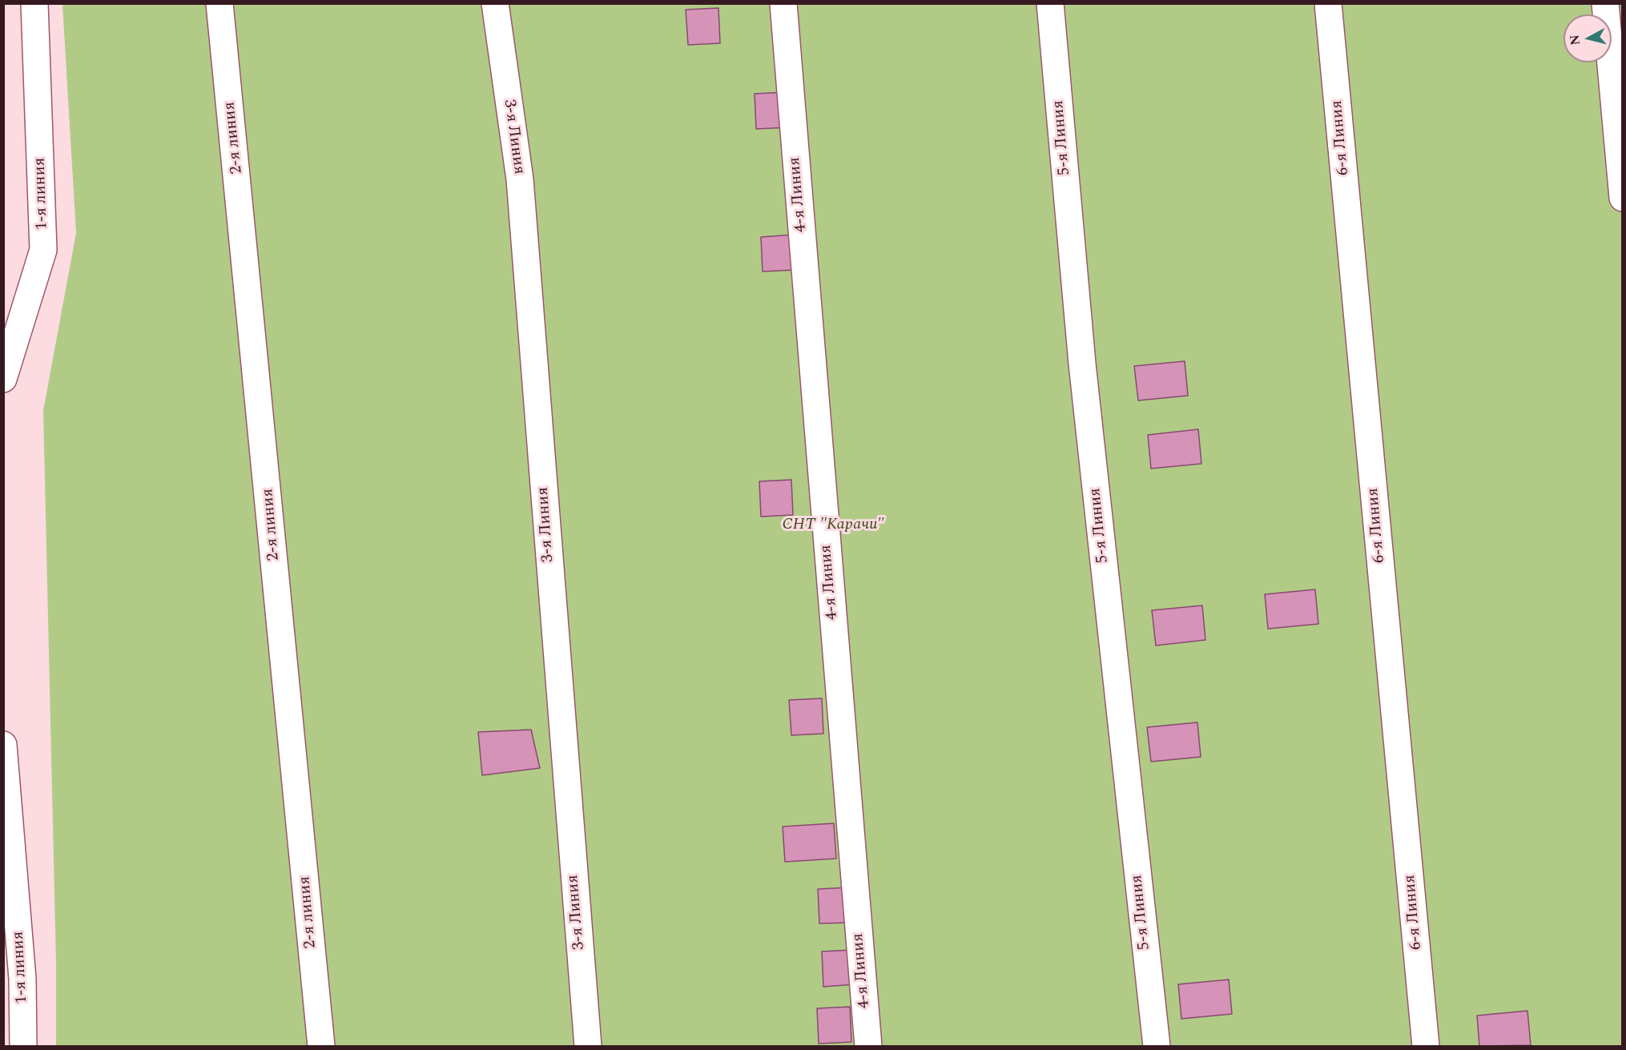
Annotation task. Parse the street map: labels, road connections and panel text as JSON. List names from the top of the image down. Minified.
{"streets":{"street":["3-я Линия","2-я линия","5-я Линия","6-я Линия","1-я линия","4-я Линия"]},"parks":["СНТ \"Карачи\""],"north":"left"}
